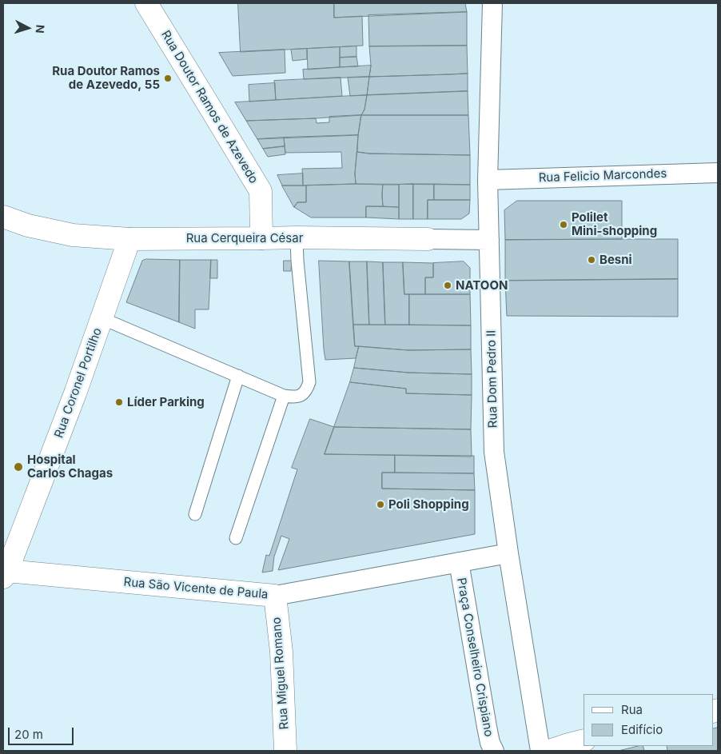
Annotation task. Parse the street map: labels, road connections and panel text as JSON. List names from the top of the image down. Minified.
{"streets":{"street":["Rua Doutor Ramos de Azevedo","Rua Felicio Marcondes","Rua Cerqueira César","Rua Dom Pedro II","Rua Coronel Portilho","Rua São Vicente de Paula","Praça Conselheiro Crispiano","Rua Miguel Romano"]},"crossings":[["Rua Doutor Ramos de Azevedo","Rua Cerqueira César"],["Rua Felicio Marcondes","Rua Dom Pedro II"],["Rua Cerqueira César","Rua Dom Pedro II"],["Rua Cerqueira César","Rua Coronel Portilho"],["Rua Dom Pedro II","Rua São Vicente de Paula"],["Rua Coronel Portilho","Rua São Vicente de Paula"],["Rua São Vicente de Paula","Praça Conselheiro Crispiano"],["Rua São Vicente de Paula","Rua Miguel Romano"]],"places":["Rua Doutor Ramos de Azevedo, 55","Polilet Mini-shopping","Besni","NATOON","Líder Parking","Hospital Carlos Chagas","Poli Shopping"],"legend":["Rua","Edifício"],"scale_bar":"20 m","north":"right"}
